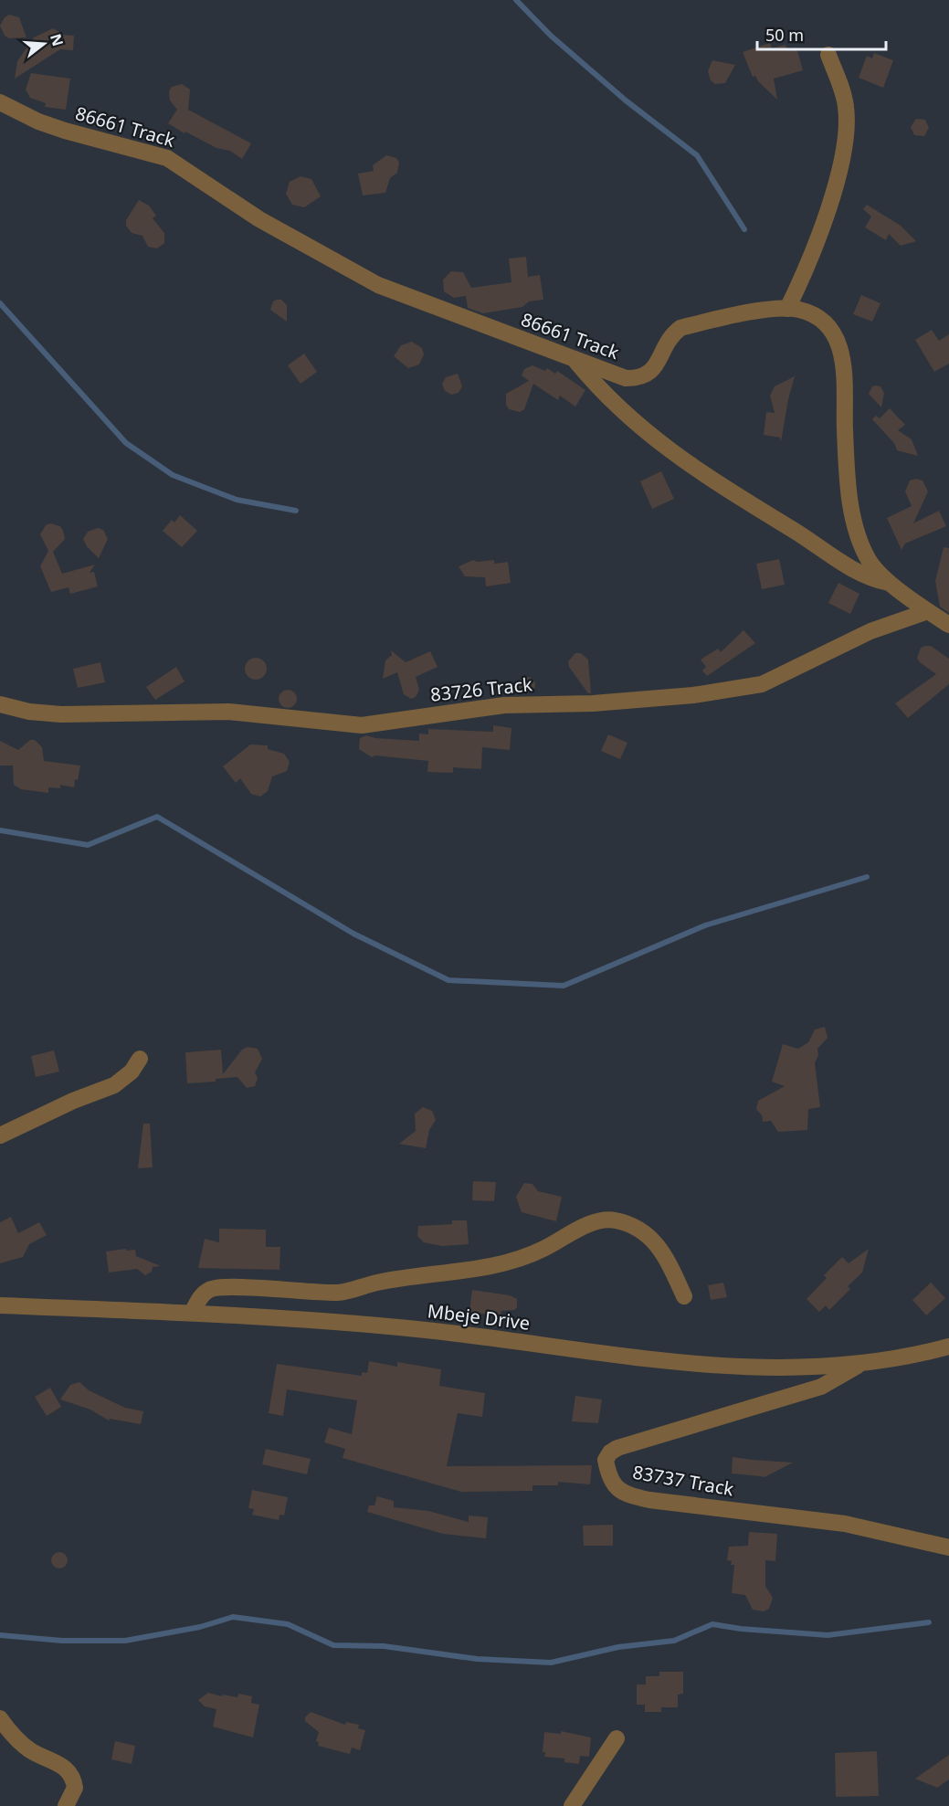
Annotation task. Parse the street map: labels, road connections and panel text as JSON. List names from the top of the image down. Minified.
{"streets":{"street":["86661 Track","83726 Track","Mbeje Drive","83737 Track"]},"crossings":[["86661 Track","83726 Track"],["Mbeje Drive","83737 Track"]],"scale_bar":"50 m","north":"right"}
